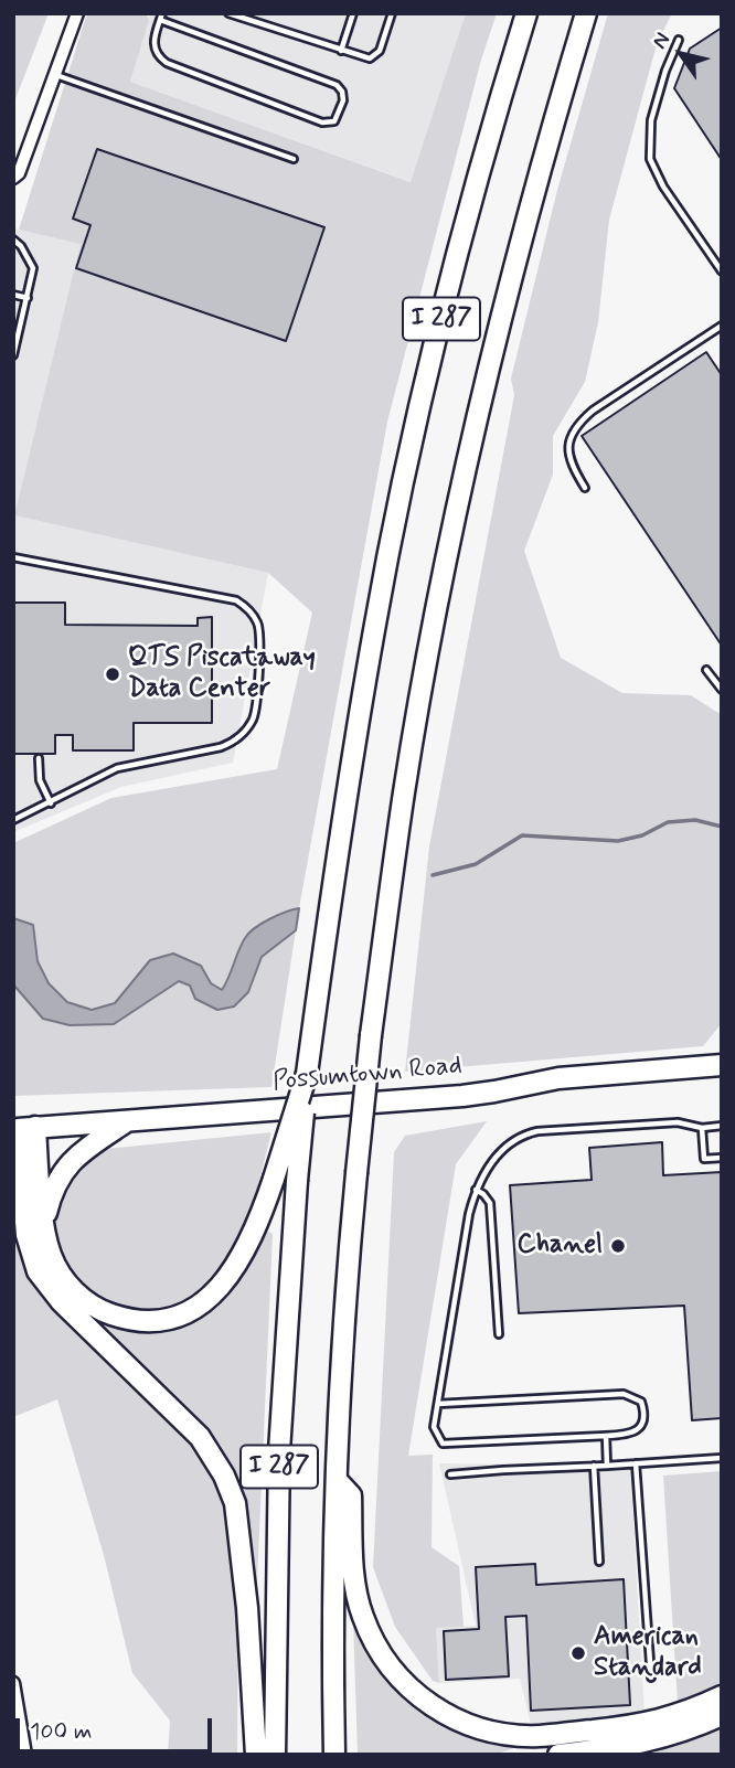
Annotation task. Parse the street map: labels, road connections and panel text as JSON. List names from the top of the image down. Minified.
{"streets":{"highway":["I 287","Possumtown Road"]},"places":["QTS Piscataway Data Center","Chanel","American Standard"],"scale_bar":"100 m","north":"top left"}
